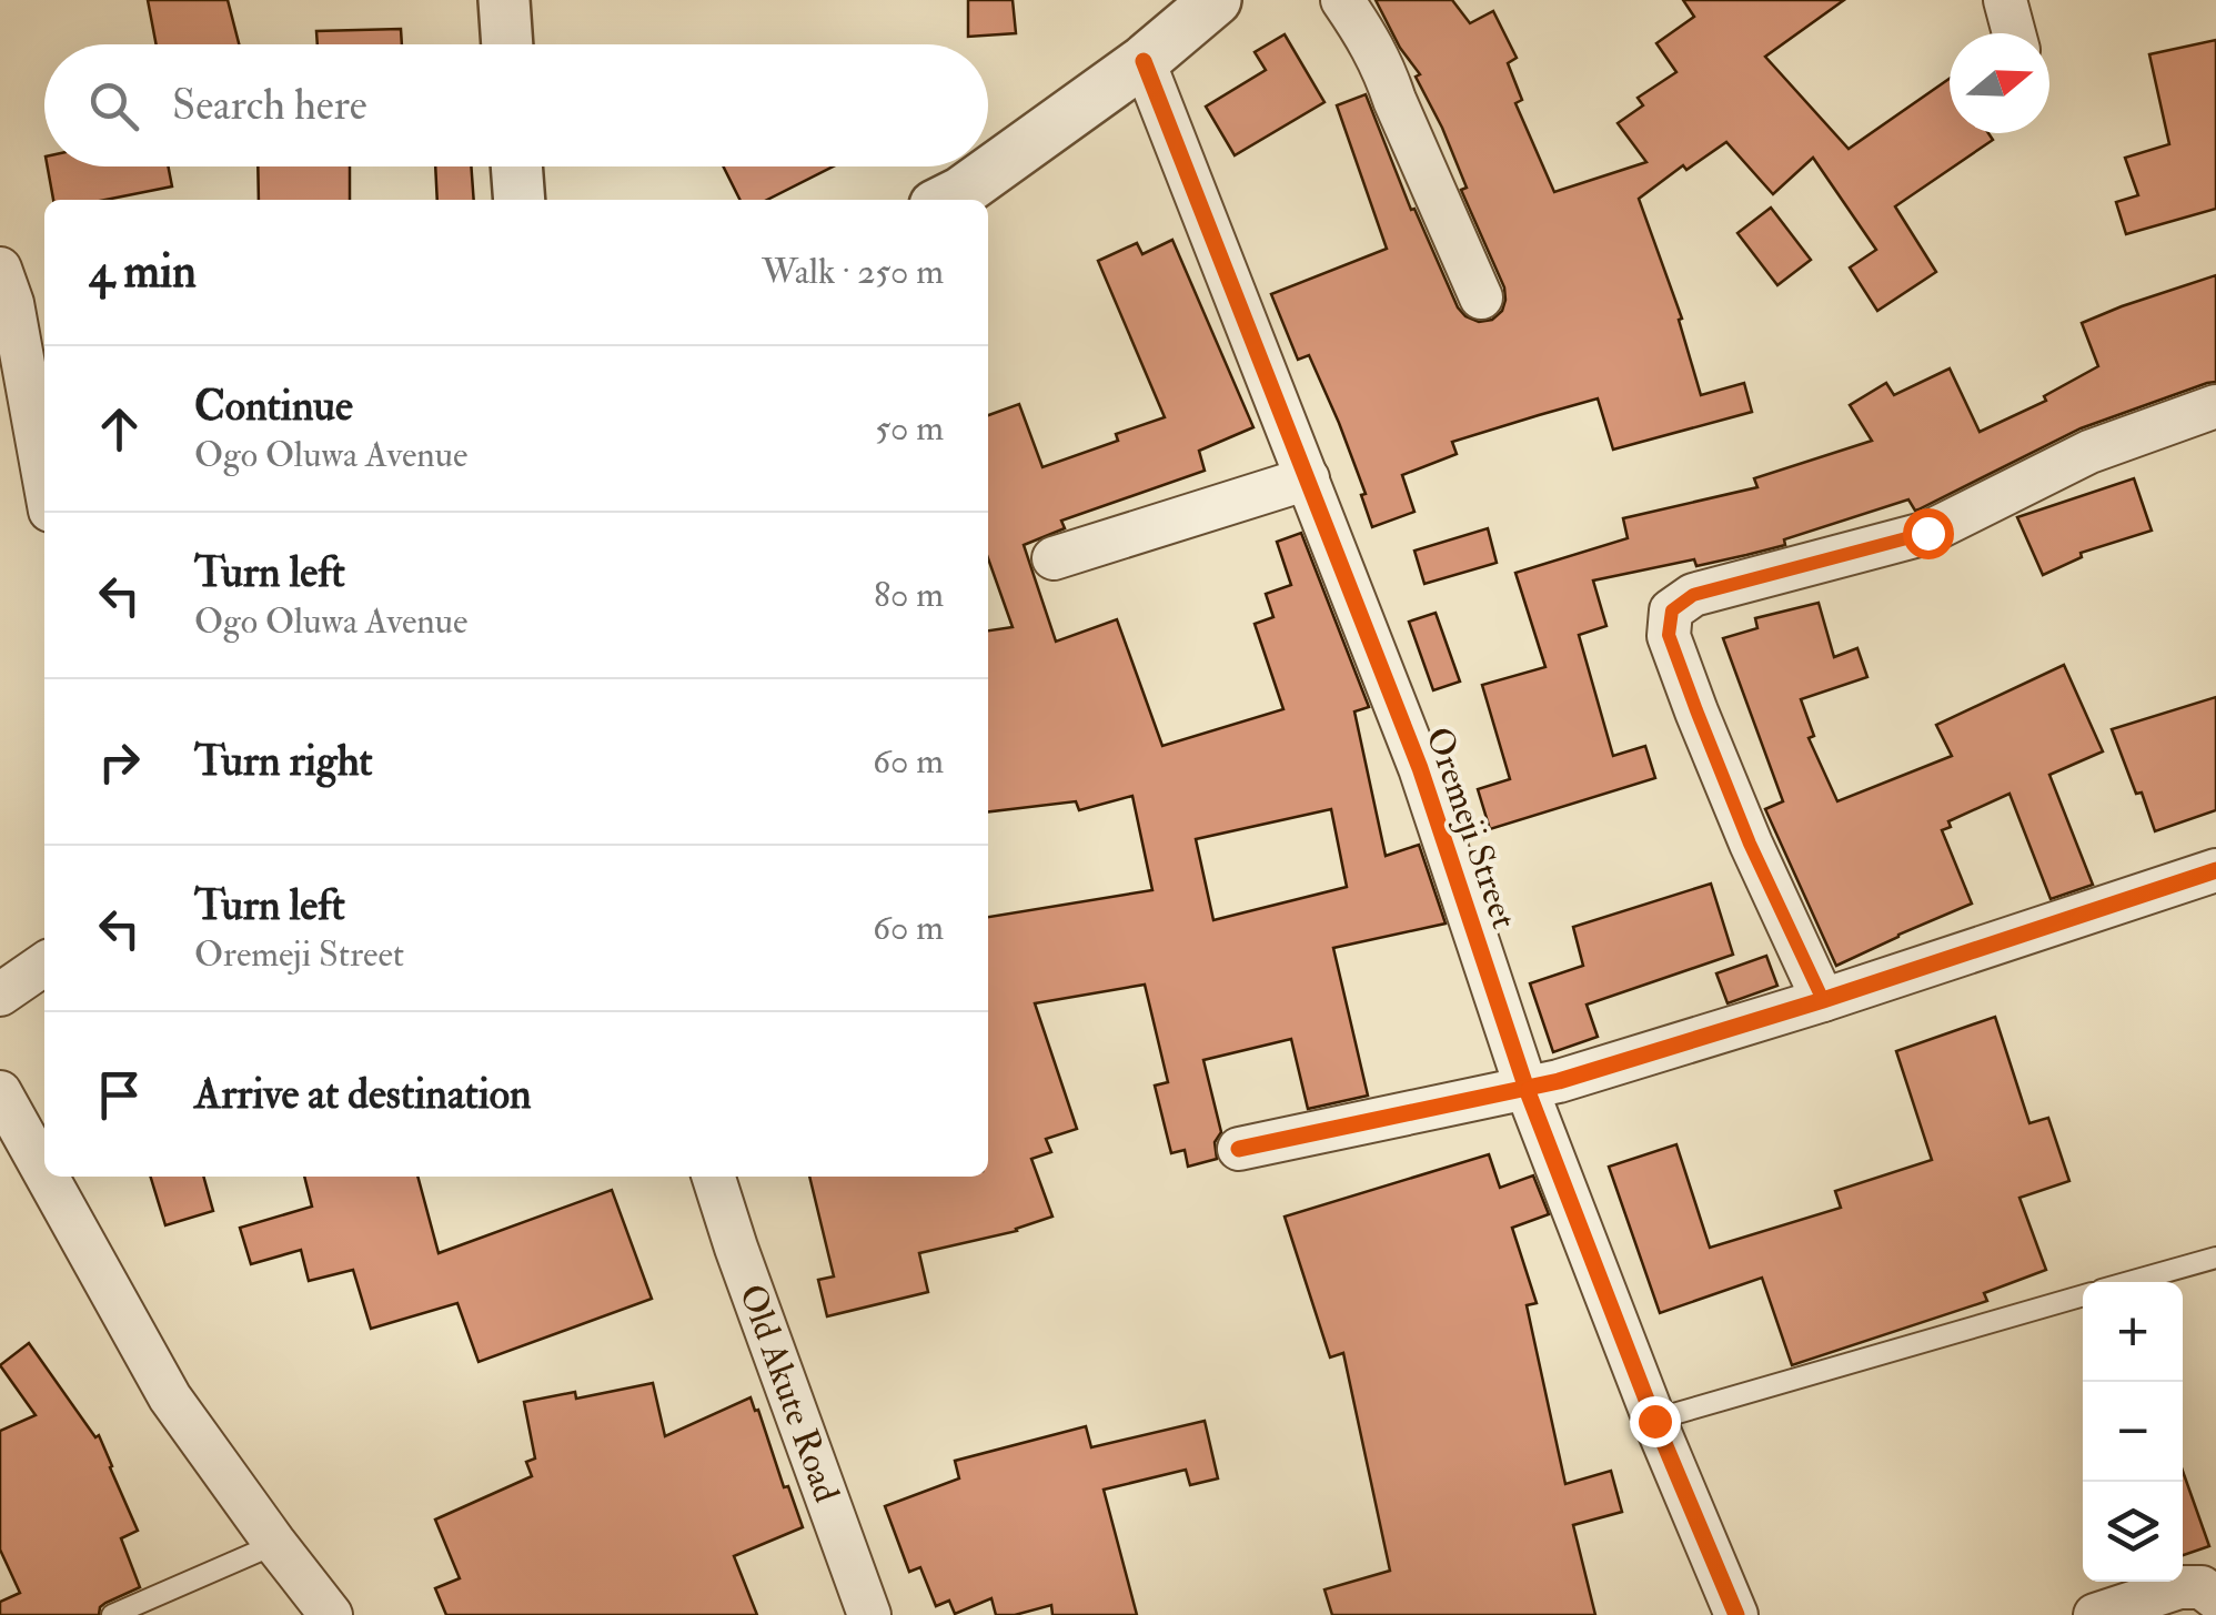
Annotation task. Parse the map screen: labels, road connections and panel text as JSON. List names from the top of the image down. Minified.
{"streets":{"street":["Oremeji Street","Old Akute Road"]},"north":"right","page":{"search":"Search here","heading":["4 min","Walk · 250 m"],"list":[["Continue","Ogo Oluwa Avenue","50 m"],["Turn left","Ogo Oluwa Avenue","80 m"],["Turn right","60 m"],["Turn left","Oremeji Street","60 m"],"Arrive at destination"],"map_buttons":["+","−"]}}
